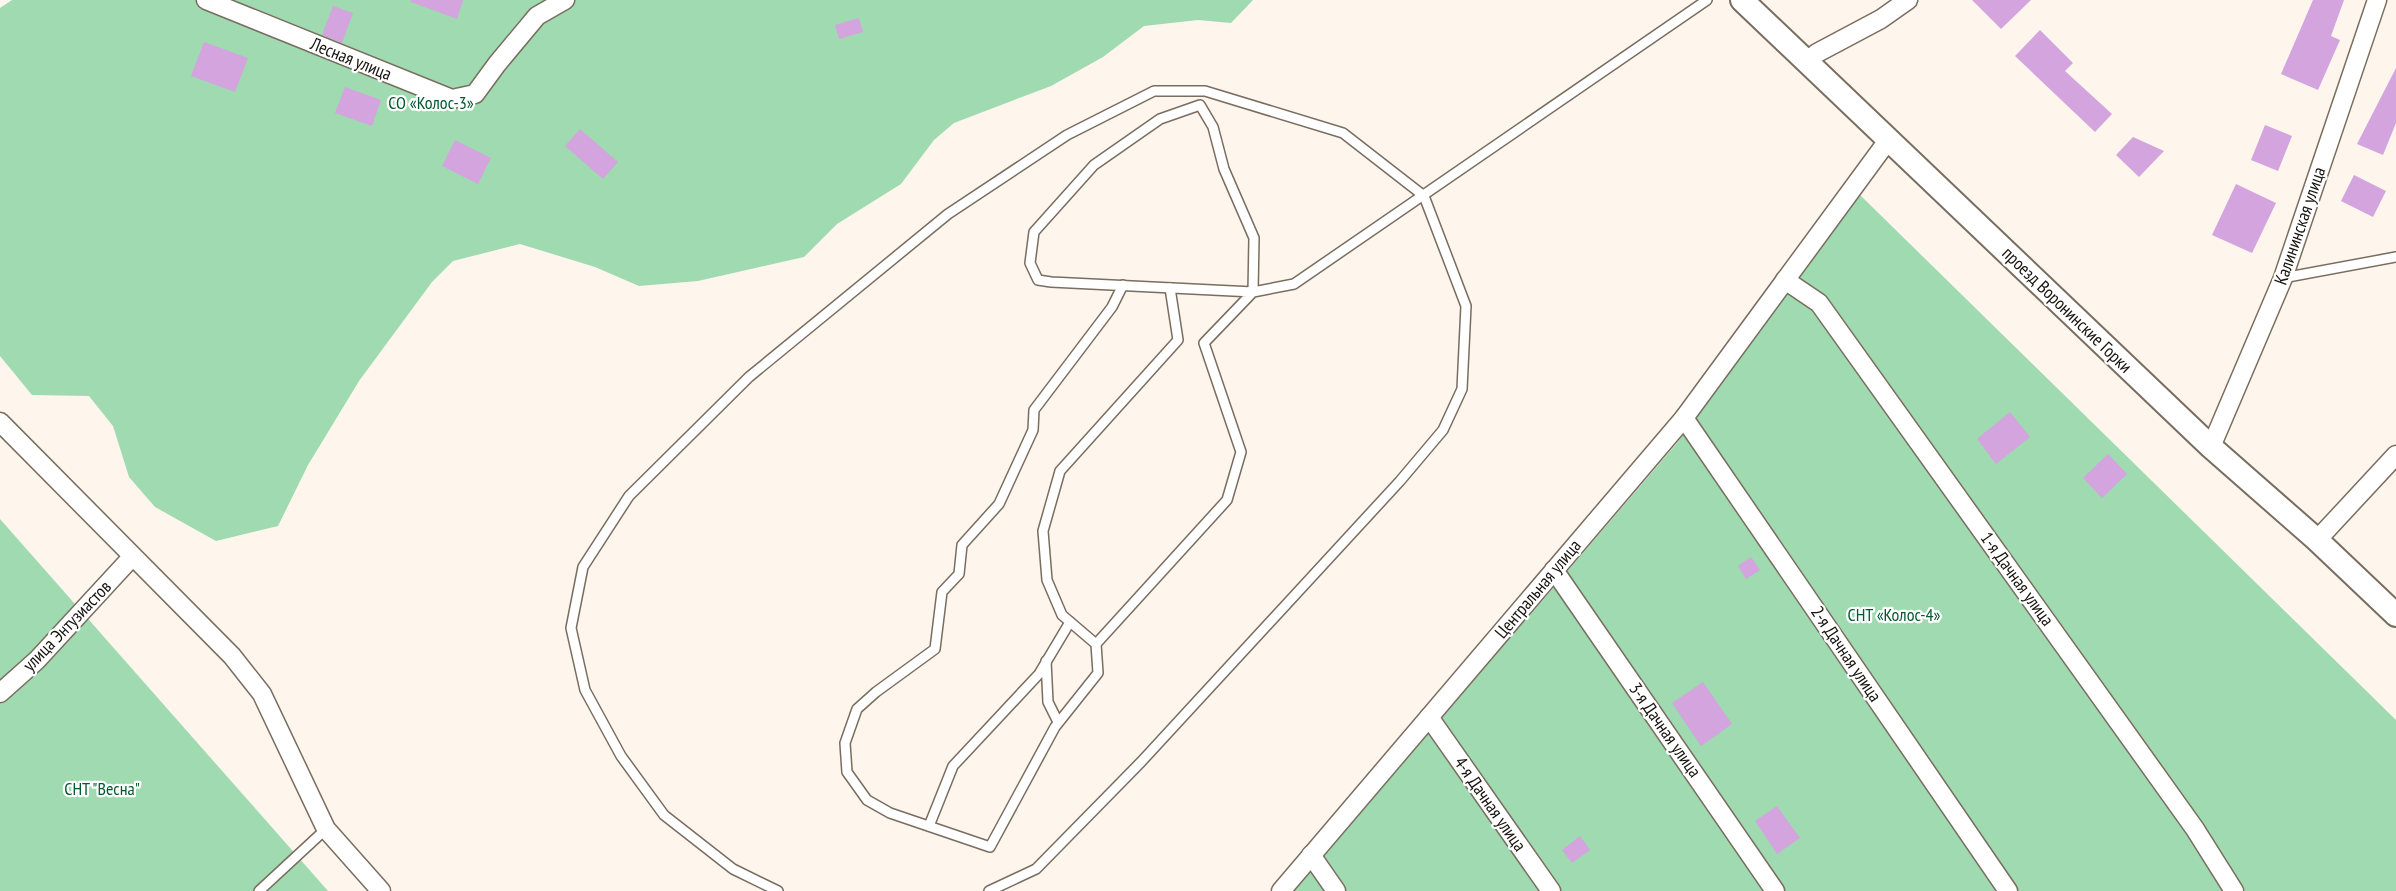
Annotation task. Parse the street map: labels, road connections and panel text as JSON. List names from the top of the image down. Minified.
{"streets":{"street":["Лесная улица","Калининская улица","проезд Воронинские Горки","1-я Дачная улица","Центральная улица","улица Энтузиастов","2-я Дачная улица","3-я Дачная улица","4-я Дачная улица"]},"crossings":[["Калининская улица","проезд Воронинские Горки"],["проезд Воронинские Горки","Центральная улица"],["1-я Дачная улица","Центральная улица"],["Центральная улица","2-я Дачная улица"],["Центральная улица","3-я Дачная улица"],["Центральная улица","4-я Дачная улица"]],"parks":["СО «Колос-3»","СНТ «Колос-4»","СНТ \"Весна\""]}
